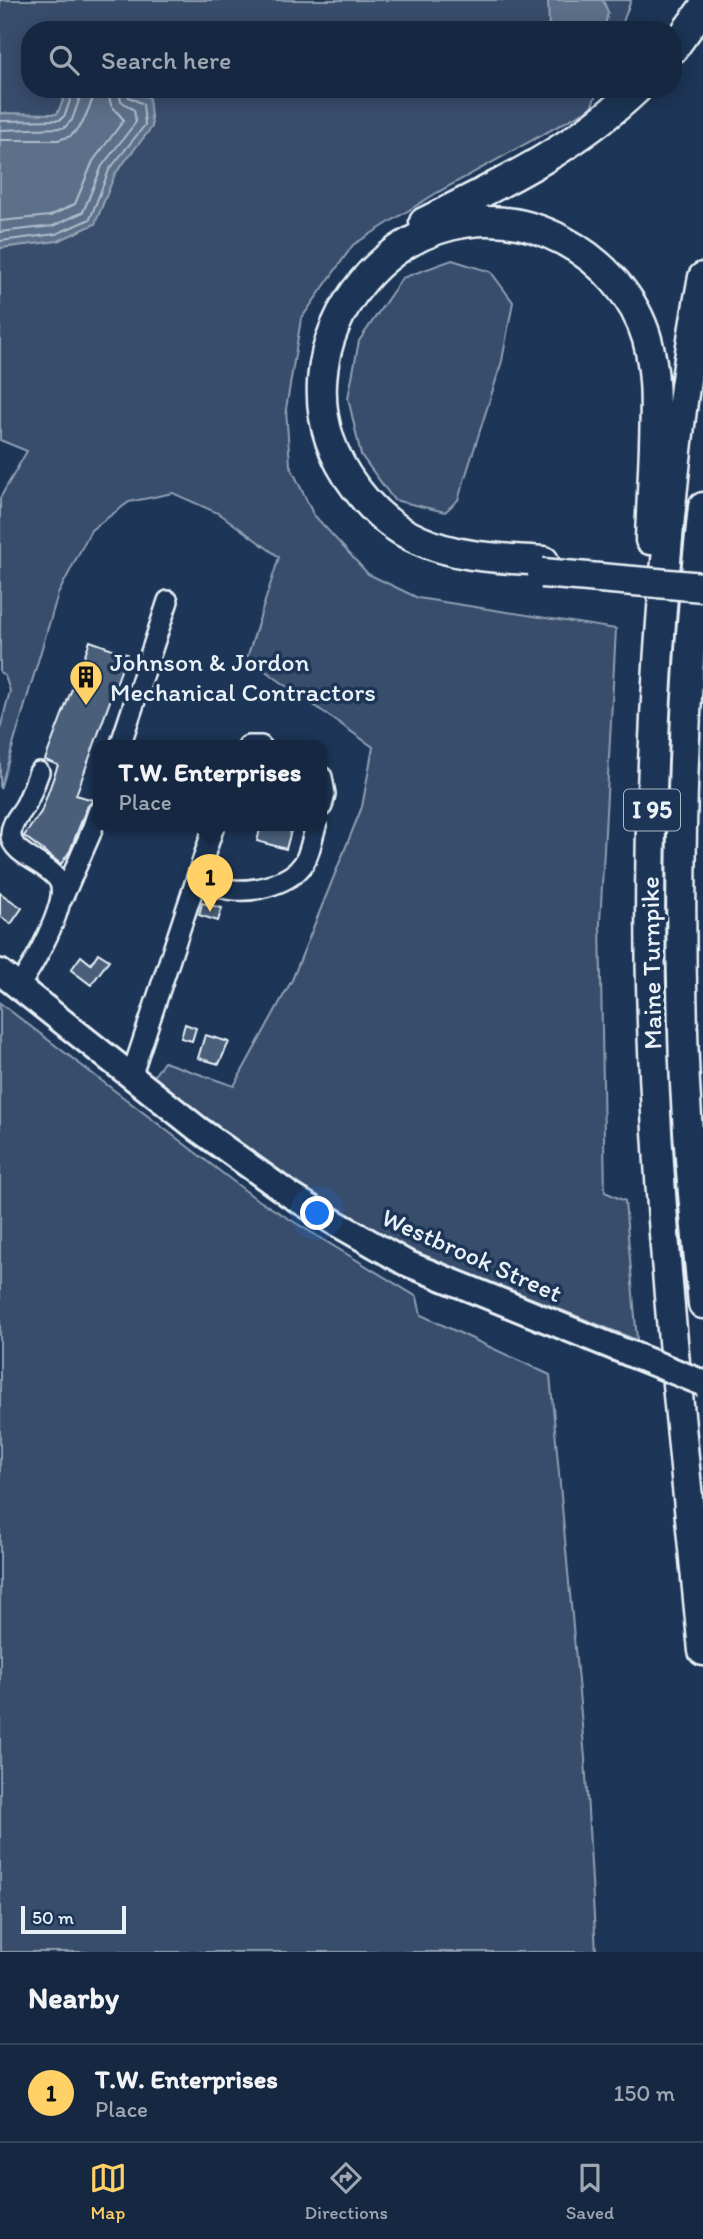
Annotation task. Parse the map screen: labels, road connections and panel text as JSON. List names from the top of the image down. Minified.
{"streets":{"highway":["I 95","Maine Turnpike"],"main road":["Westbrook Street"]},"places":{"building":["Johnson & Jordon Mechanical Contractors"]},"scale_bar":"50 m","page":{"search":"Search here","popup":["T.W. Enterprises","Place"],"pins":"1","scale":"50 m","heading":"Nearby","list":[{"mark":"1","name":"T.W. Enterprises","note":"Place","value":"150 m"}],"nav":["Map","Directions","Saved"]}}
